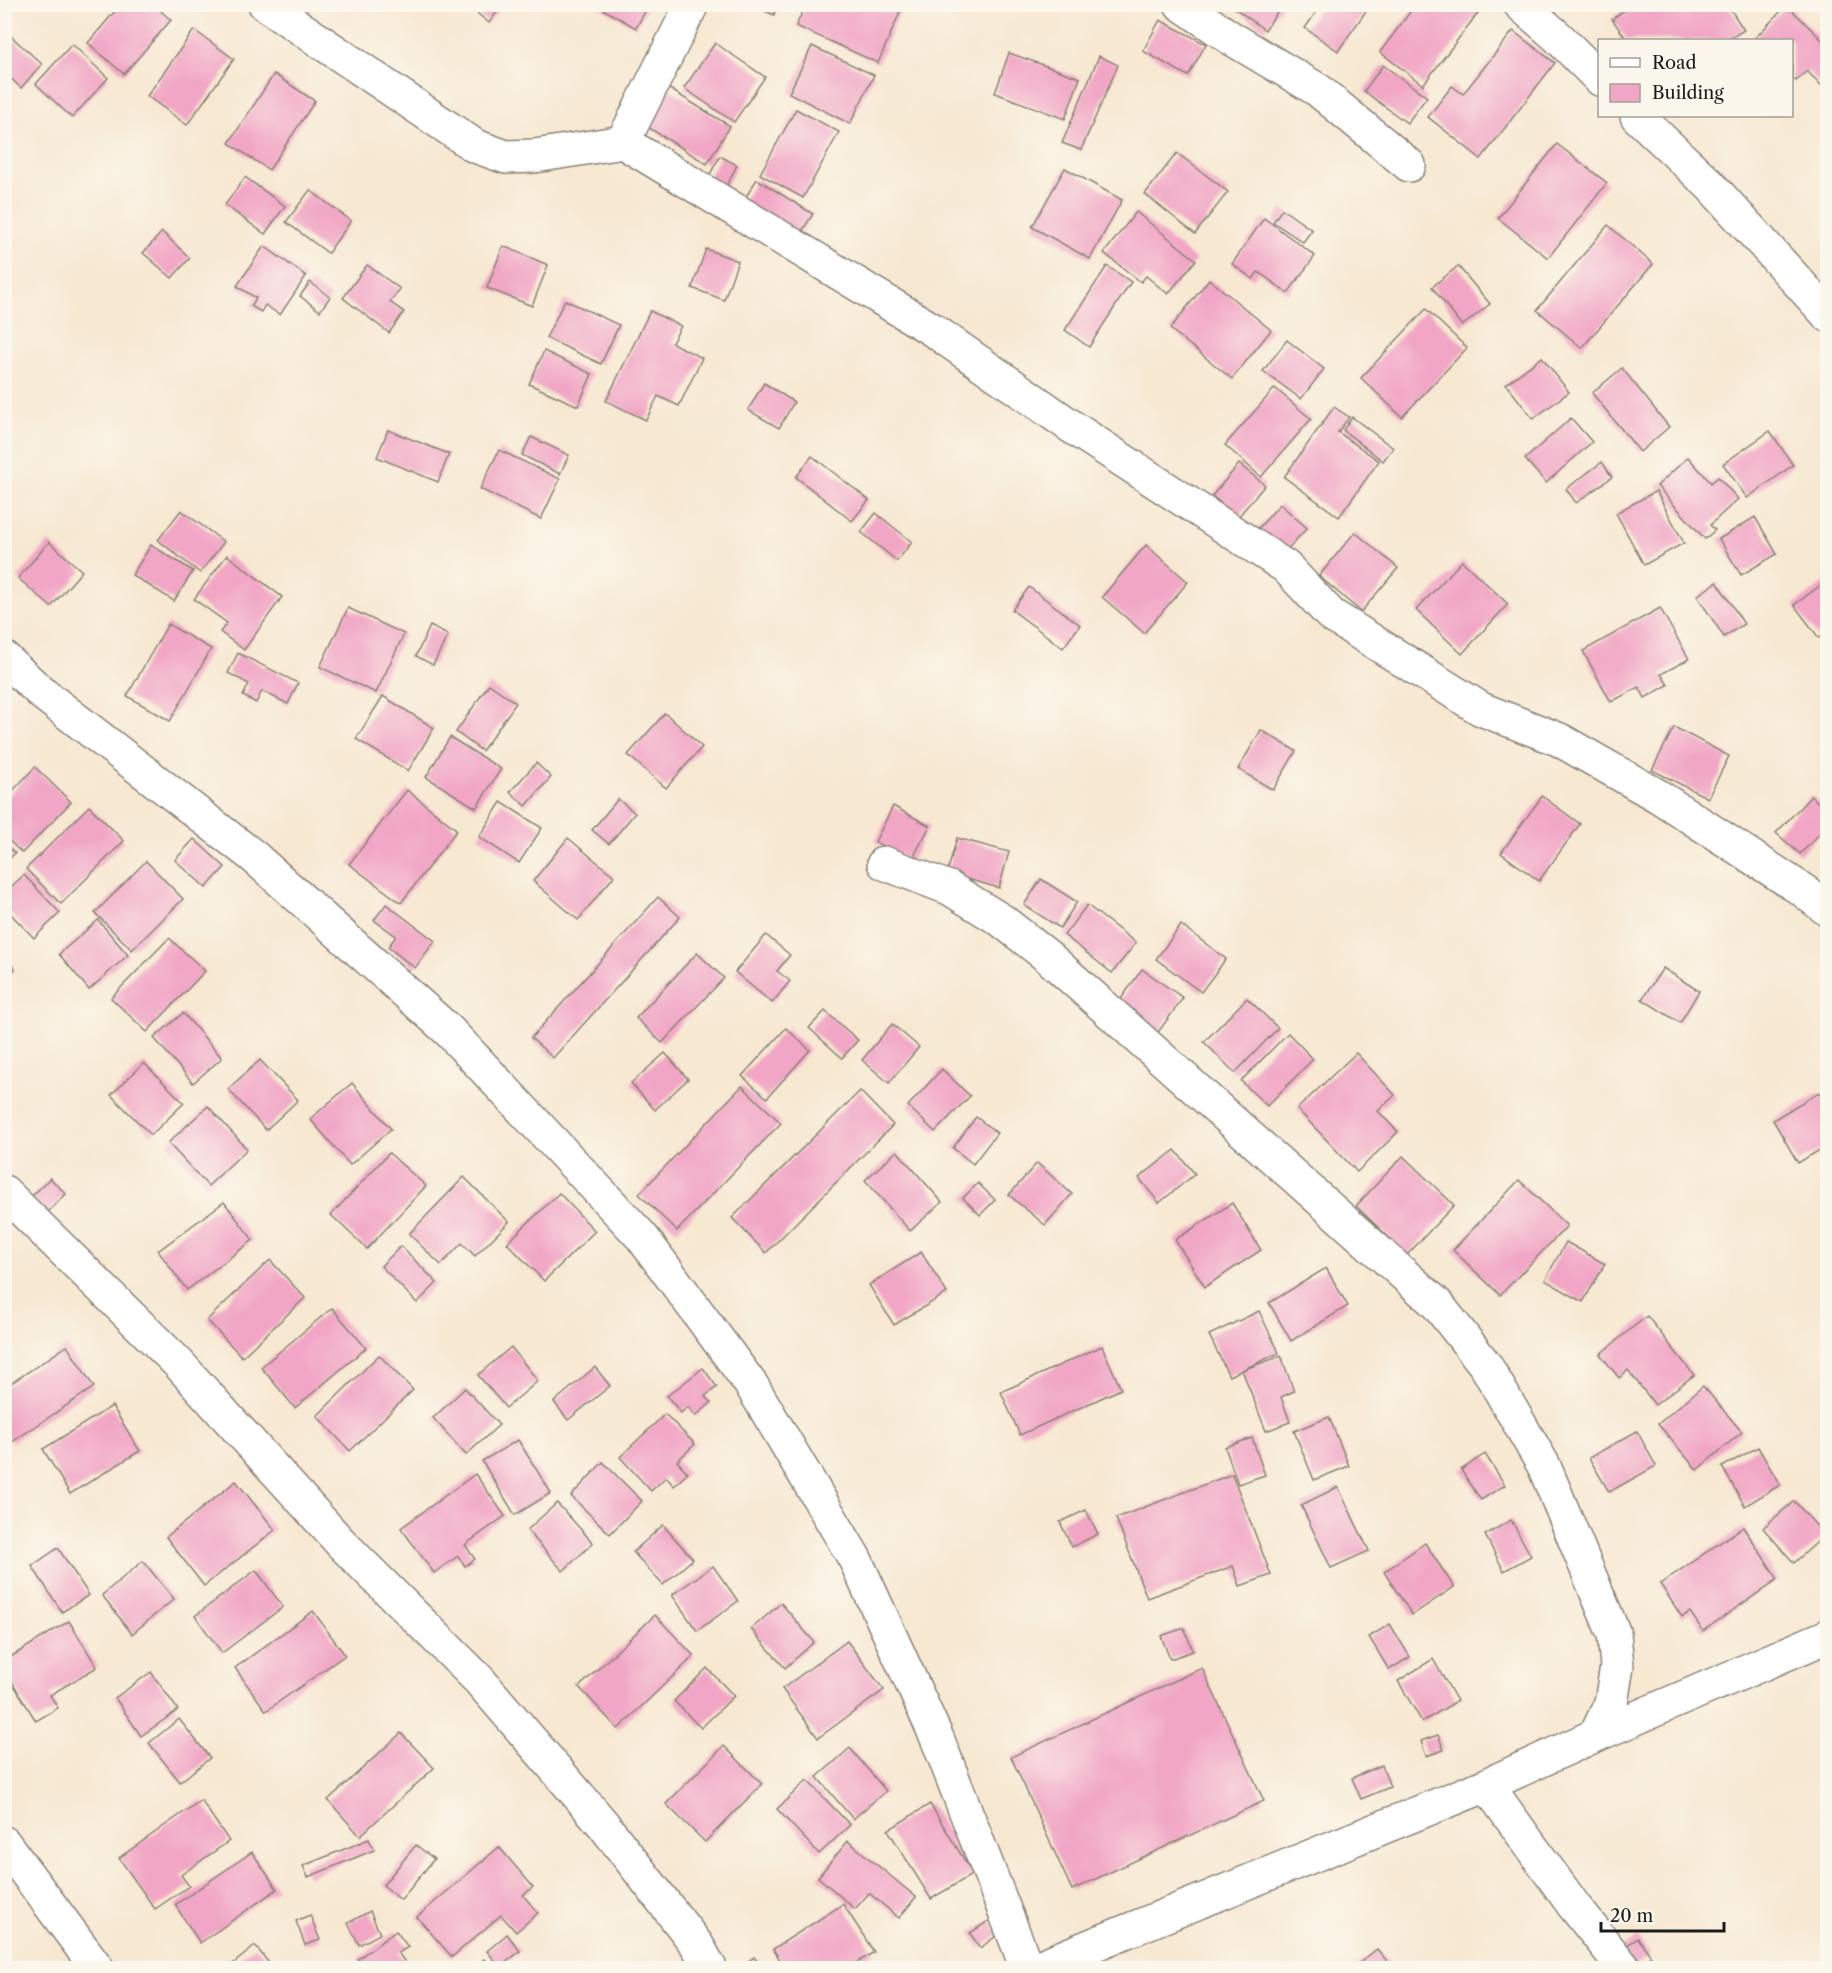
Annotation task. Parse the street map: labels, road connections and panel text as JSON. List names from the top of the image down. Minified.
{"legend":["Road","Building"],"scale_bar":"20 m"}
